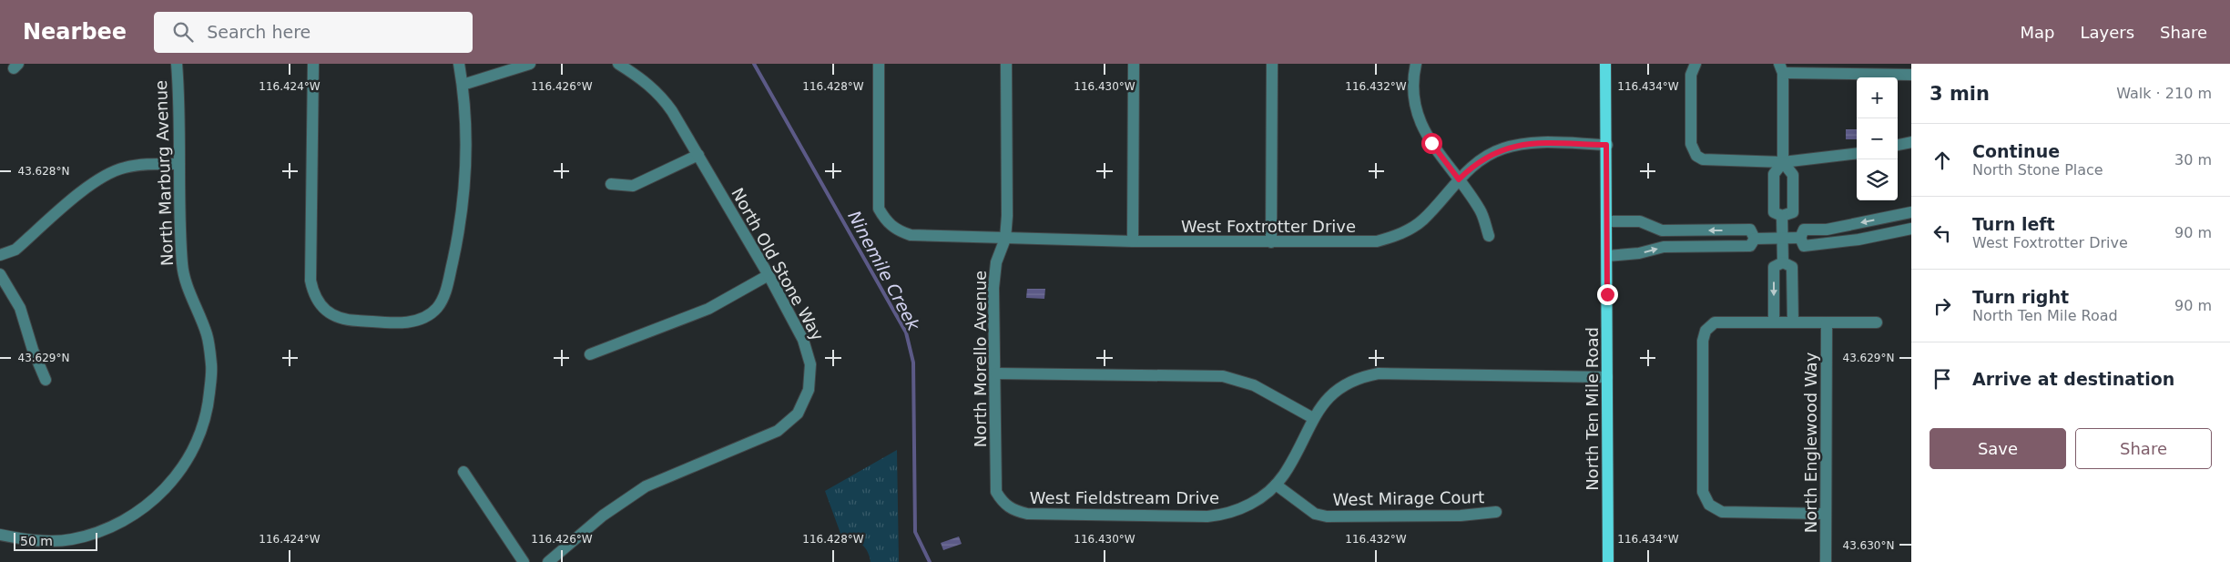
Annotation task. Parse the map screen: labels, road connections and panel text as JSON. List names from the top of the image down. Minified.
{"streets":{"main road":["North Ten Mile Road"],"street":["North Marburg Avenue","West Foxtrotter Drive","North Old Stone Way","North Morello Avenue","North Englewood Way","West Fieldstream Drive","West Mirage Court"]},"crossings":[["West Foxtrotter Drive","North Morello Avenue"],["West Foxtrotter Drive","North Ten Mile Road"],["North Morello Avenue","West Fieldstream Drive"],["North Ten Mile Road","West Fieldstream Drive"],["West Fieldstream Drive","West Mirage Court"]],"water":["Ninemile Creek"],"scale_bar":"50 m","page":{"header":"Nearbee","search":"Search here","nav":["Map","Layers","Share"],"heading":["3 min","Walk · 210 m"],"map_buttons":["+","−"],"list":[["Continue","North Stone Place","30 m"],["Turn left","West Foxtrotter Drive","90 m"],["Turn right","North Ten Mile Road","90 m"],"Arrive at destination"],"buttons":["Save","Share"],"scale":"50 m"},"coordinates":["116.424°W","116.426°W","116.428°W","116.430°W","116.432°W","116.434°W","43.628°N","43.629°N","43.630°N"]}
